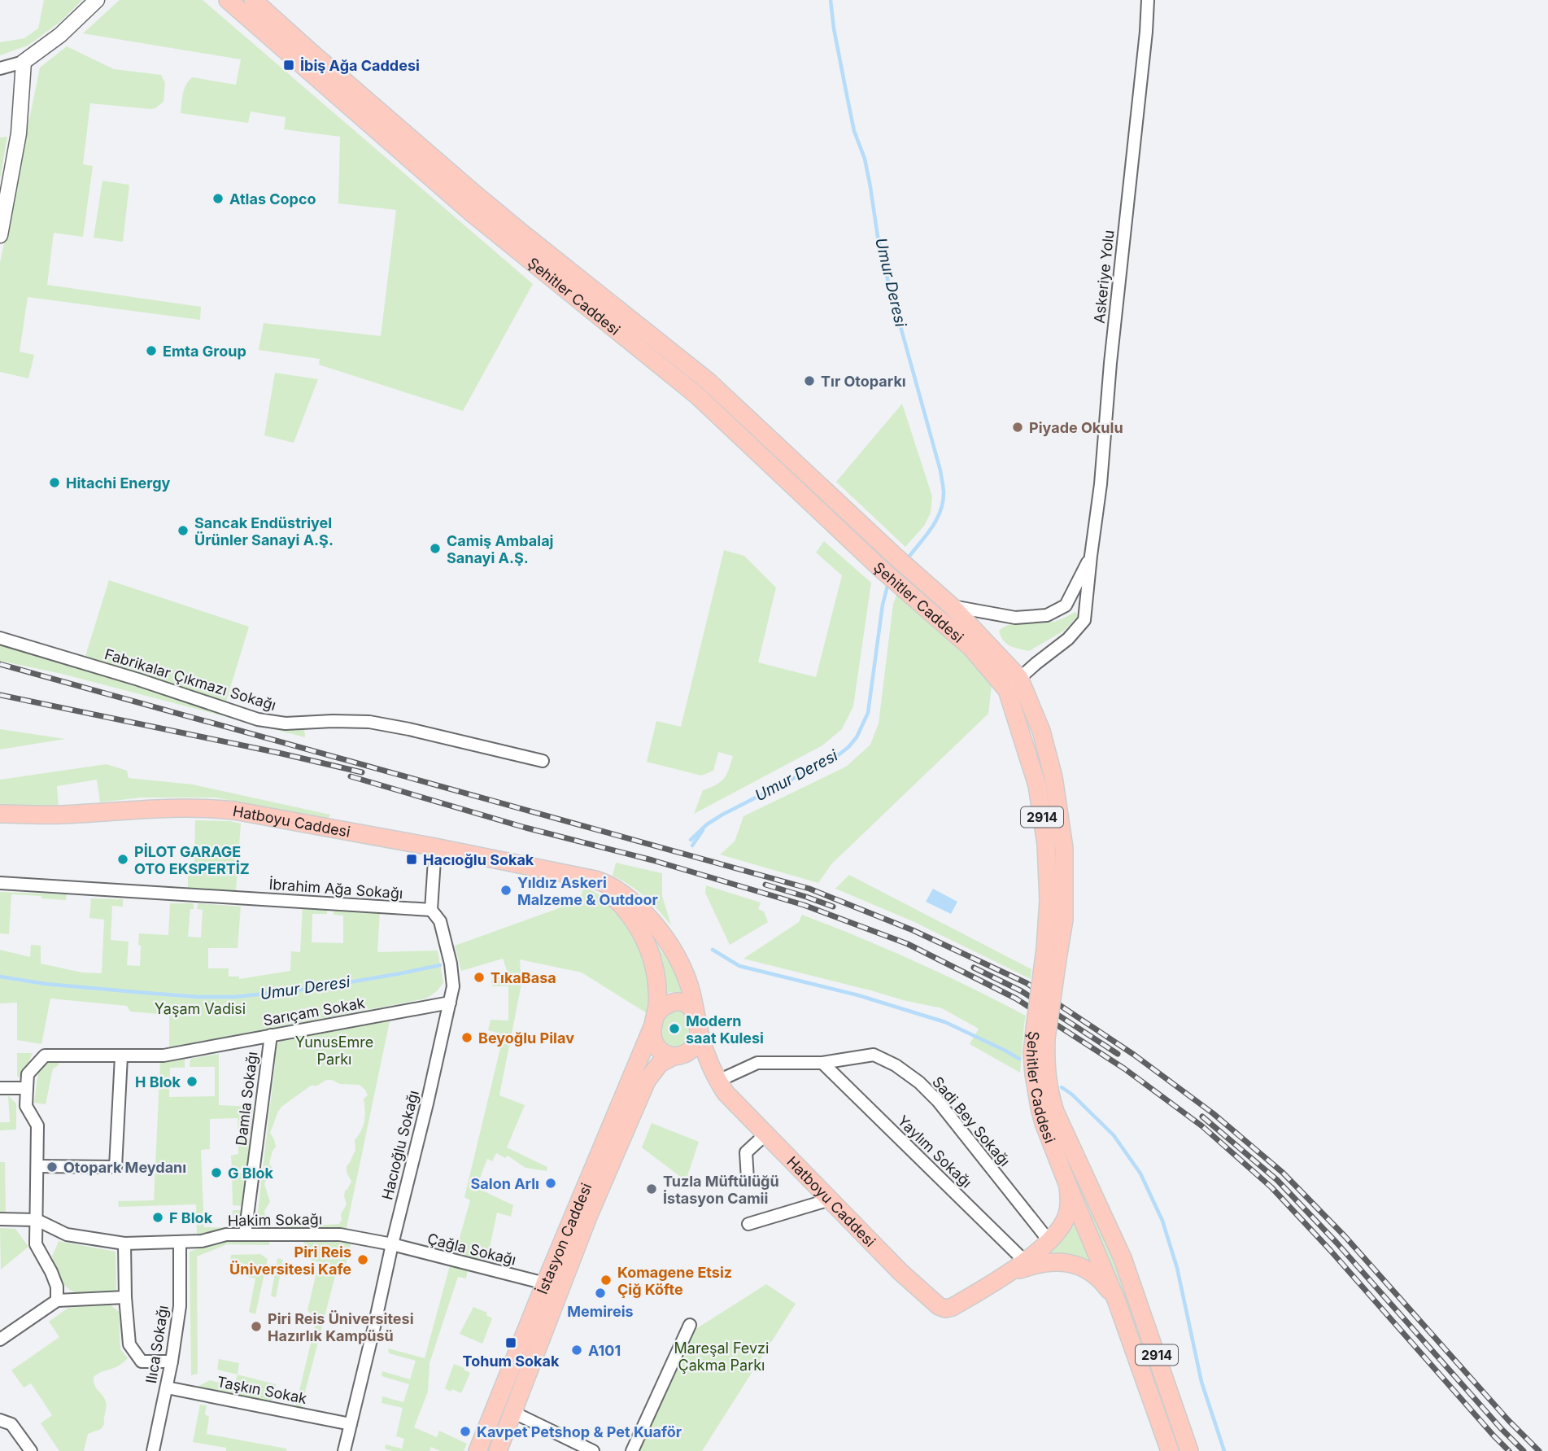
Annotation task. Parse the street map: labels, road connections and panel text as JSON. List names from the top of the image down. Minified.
{"streets":{"main road":["Şehitler Caddesi","2914","Hatboyu Caddesi","İstasyon Caddesi"],"street":["Askeriye Yolu","Fabrikalar Çıkmazı Sokağı","İbrahim Ağa Sokağı","Sarıçam Sokak","Damla Sokağı","Sadi Bey Sokağı","Hacıoğlu Sokağı","Yaylım Sokağı","Hakim Sokağı","Çağla Sokağı","Ilıca Sokağı","Taşkın Sokak"]},"crossings":[["Askeriye Yolu","Şehitler Caddesi"],["Şehitler Caddesi","Hatboyu Caddesi"],["Hatboyu Caddesi","Sadi Bey Sokağı"],["Hatboyu Caddesi","Yaylım Sokağı"],["Hatboyu Caddesi","İstasyon Caddesi"],["İbrahim Ağa Sokağı","Hacıoğlu Sokağı"],["Sarıçam Sokak","Damla Sokağı"],["Sarıçam Sokak","Hacıoğlu Sokağı"],["Damla Sokağı","Hakim Sokağı"],["Sadi Bey Sokağı","Yaylım Sokağı"],["Hacıoğlu Sokağı","Hakim Sokağı"],["Hacıoğlu Sokağı","Çağla Sokağı"],["Hacıoğlu Sokağı","Taşkın Sokak"],["Hakim Sokağı","Çağla Sokağı"],["Hakim Sokağı","Ilıca Sokağı"],["İstasyon Caddesi","Çağla Sokağı"],["Ilıca Sokağı","Taşkın Sokak"]],"water":["Umur Deresi"],"parks":["Yaşam Vadisi","YunusEmre Parkı","Mareşal Fevzi Çakma Parkı"],"places":{"transit":["İbiş Ağa Caddesi","Hacıoğlu Sokak","Tohum Sokak"],"other":["Atlas Copco","Emta Group","Tır Otoparkı","Piyade Okulu","Hitachi Energy","Sancak Endüstriyel Ürünler Sanayi A.Ş.","Camiş Ambalaj Sanayi A.Ş.","PİLOT GARAGE OTO EKSPERTİZ","Yıldız Askeri Malzeme & Outdoor","TıkaBasa","Modern saat Kulesi","Beyoğlu Pilav","H Blok","Otopark Meydanı","G Blok","Salon Arlı","Tuzla Müftülüğü İstasyon Camii","F Blok","Piri Reis Üniversitesi Kafe","Komagene Etsiz Çiğ Köfte","Memireis","Piri Reis Üniversitesi Hazırlık Kampüsü","A101","Kavpet Petshop & Pet Kuaför"]}}
